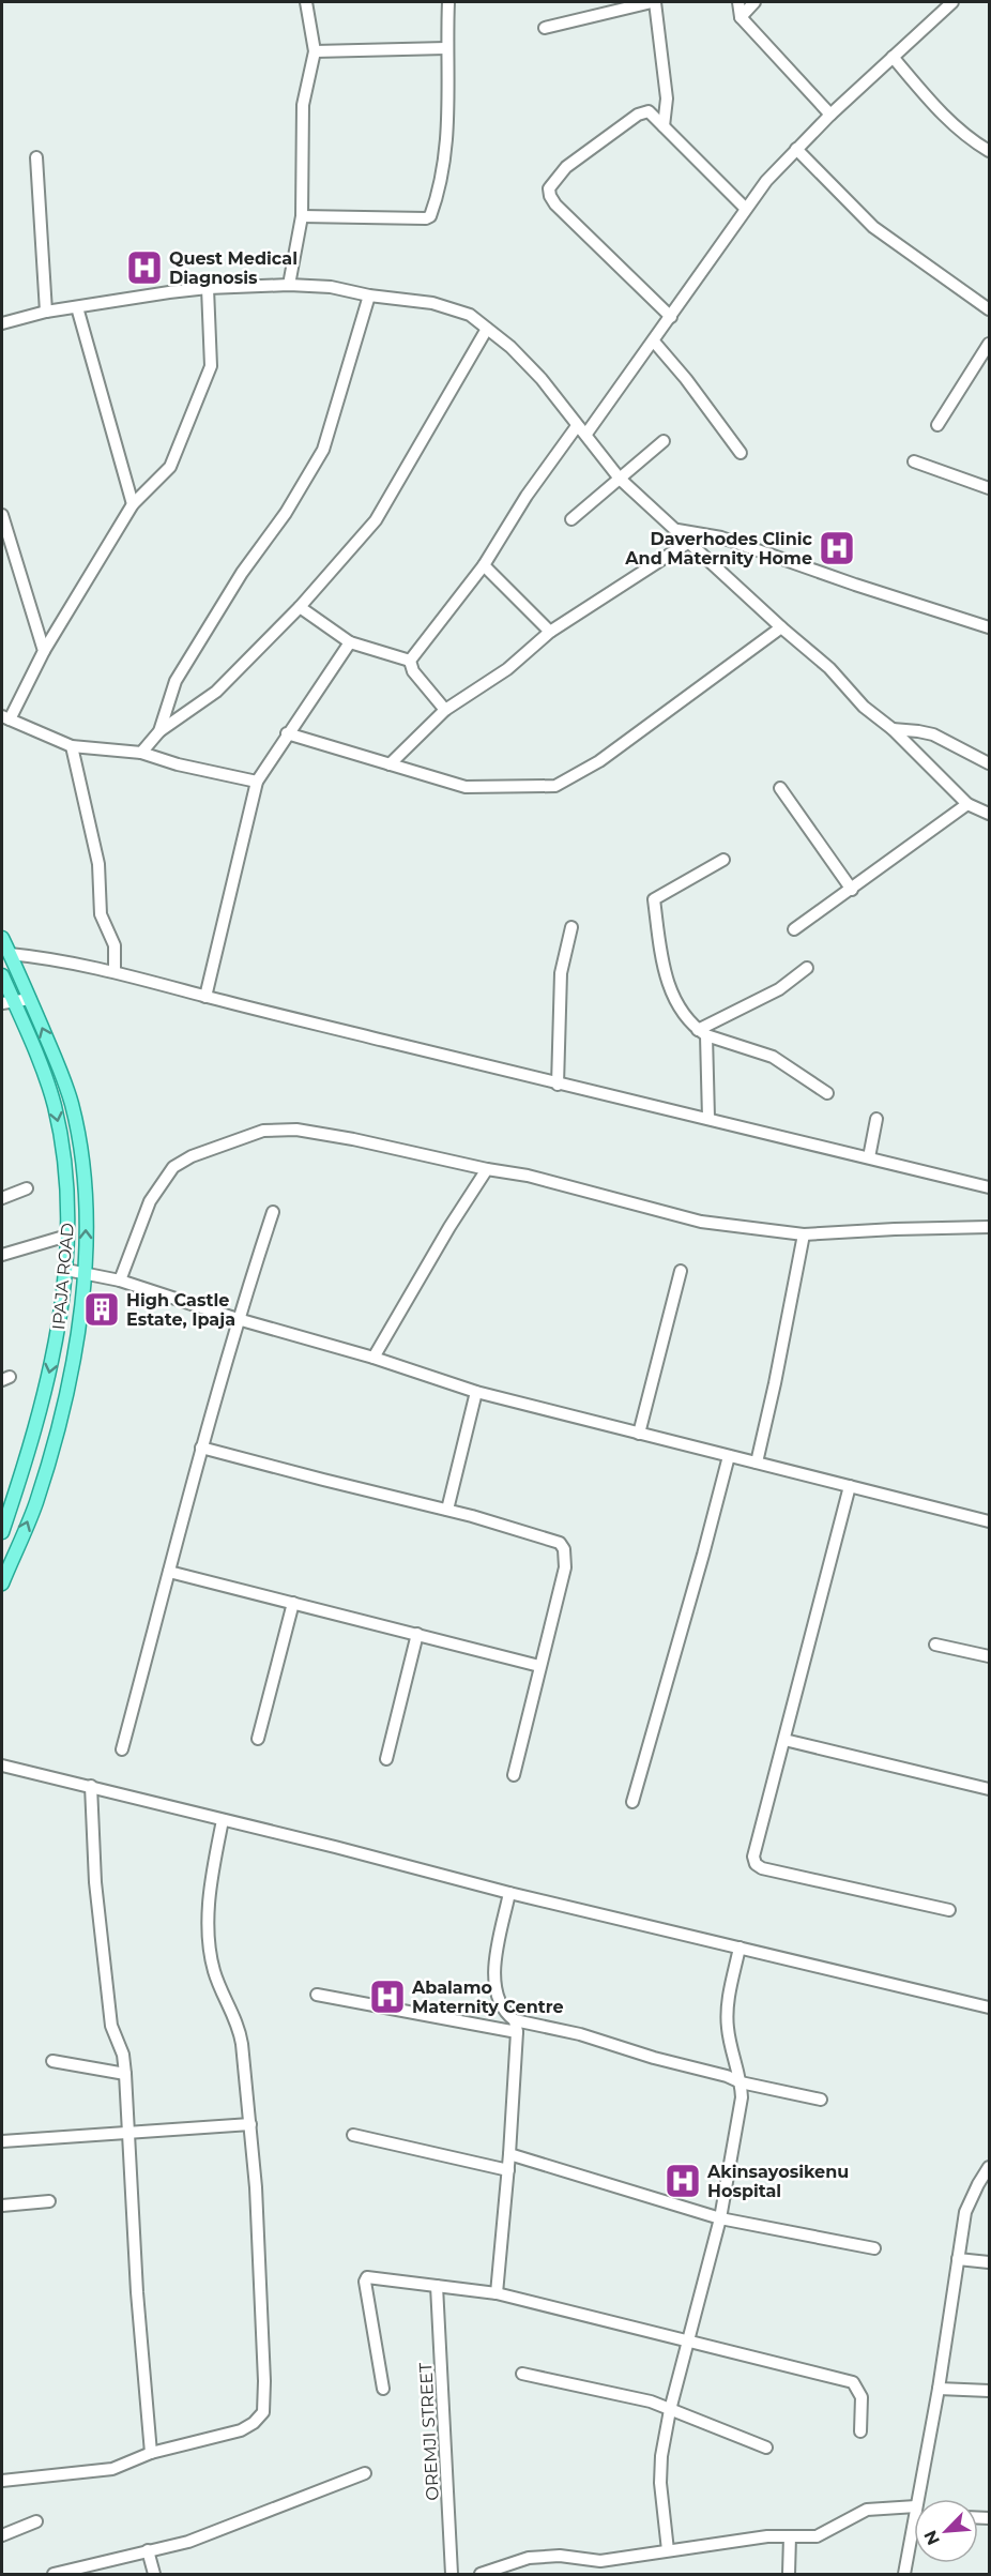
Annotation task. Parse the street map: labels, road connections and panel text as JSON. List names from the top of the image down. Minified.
{"streets":{"main road":["IPAJA ROAD"],"street":["OREMJI STREET"]},"places":{"hospital":["Quest Medical Diagnosis","Daverhodes Clinic And Maternity Home","Abalamo Maternity Centre","Akinsayosikenu Hospital"],"building":["High Castle Estate, Ipaja"]},"north":"bottom left"}
